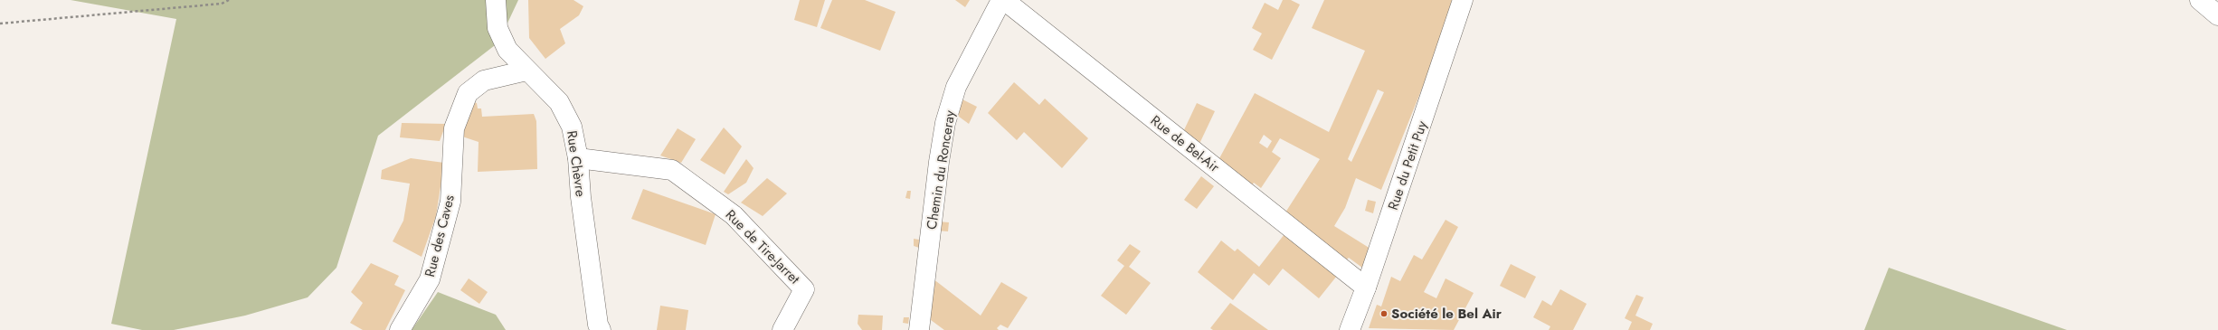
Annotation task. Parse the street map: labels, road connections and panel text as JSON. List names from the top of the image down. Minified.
{"streets":{"street":["Rue de Bel-Air","Rue Chèvre","Rue du Petit Puy","Chemin du Ronceray","Rue des Caves","Rue de Tire-Jarret"]},"crossings":[["Rue de Bel-Air","Rue du Petit Puy"],["Rue Chèvre","Rue des Caves"],["Rue Chèvre","Rue de Tire-Jarret"]],"places":["Société le Bel Air"]}
